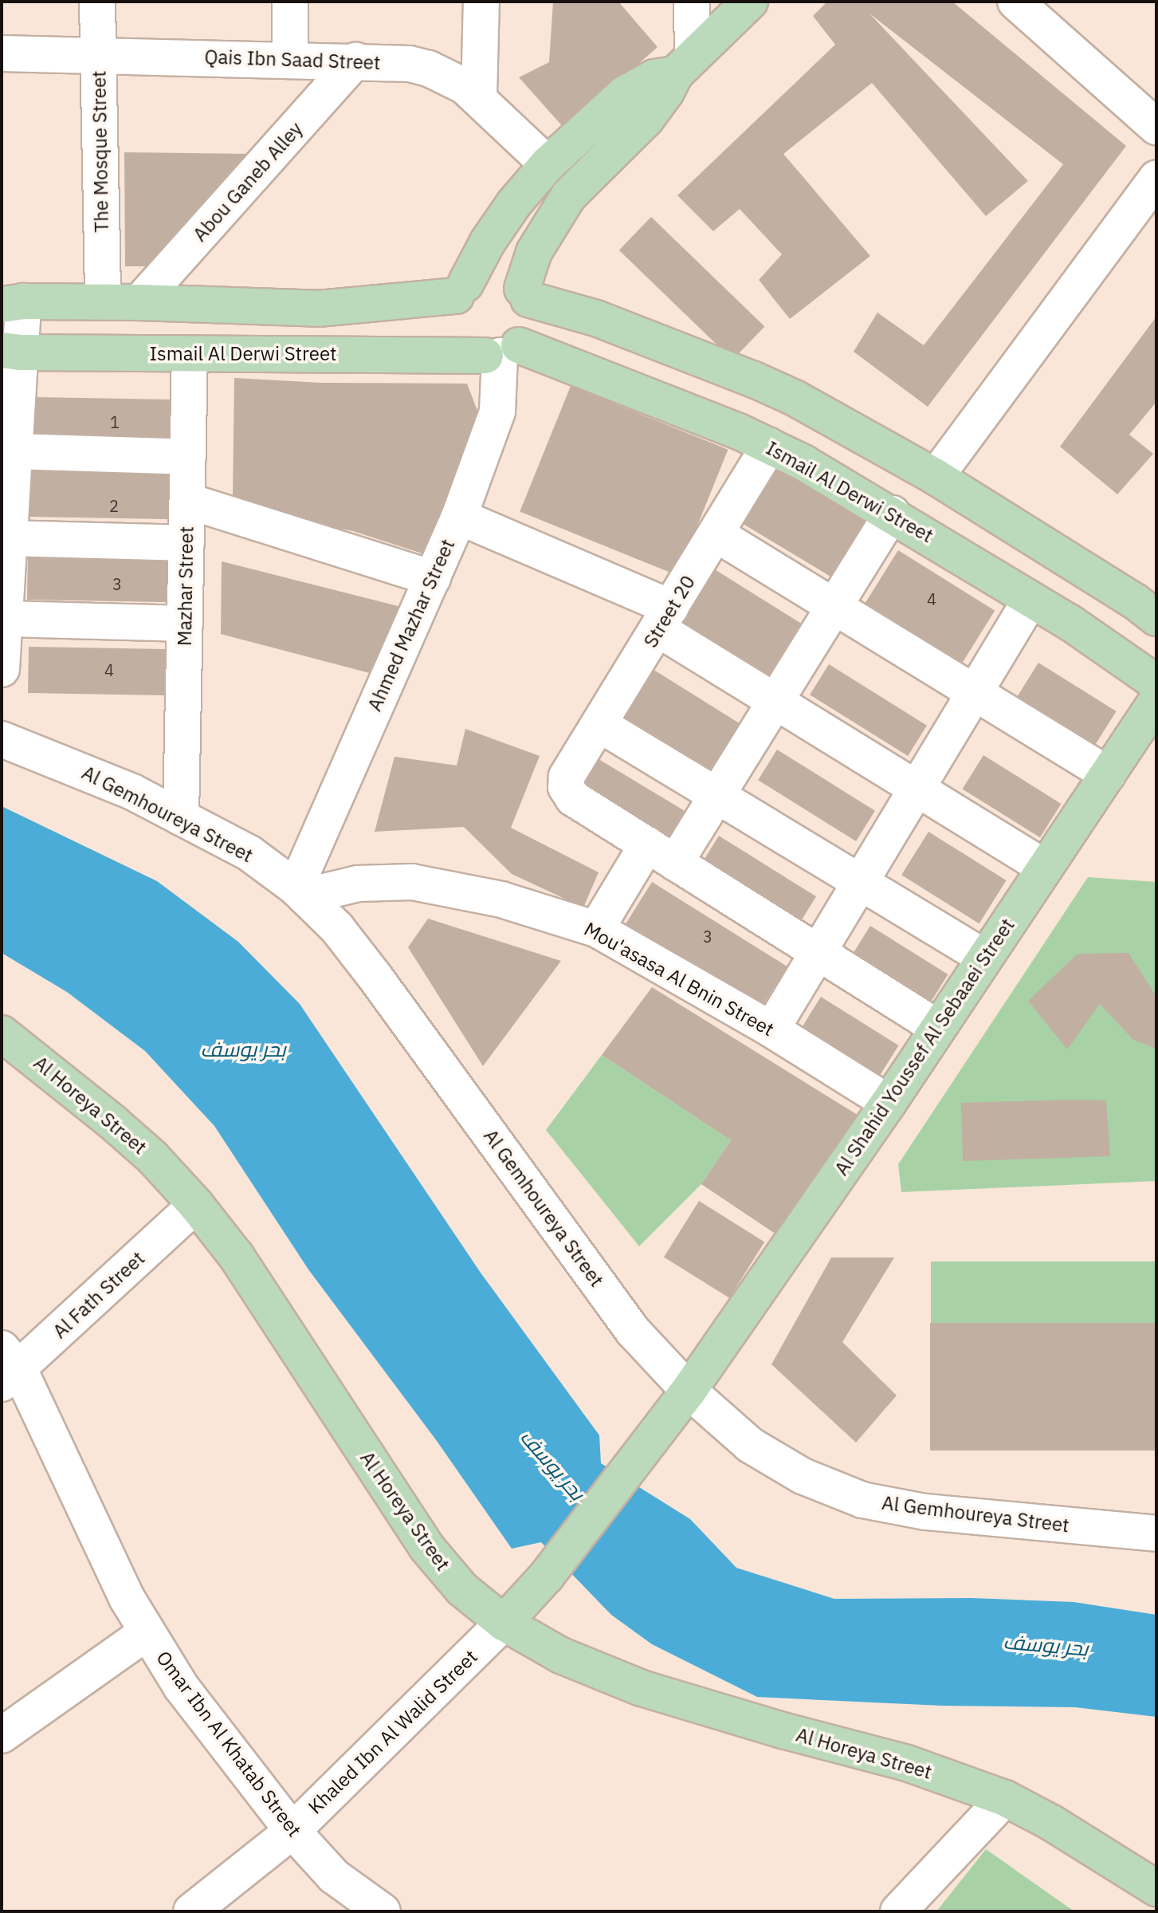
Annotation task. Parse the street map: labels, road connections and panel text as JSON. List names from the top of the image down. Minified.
{"streets":{"main road":["Ismail Al Derwi Street","Al Shahid Youssef Al Sebaaei Street","Al Horeya Street"],"street":["Qais Ibn Saad Street","The Mosque Street","Abou Ganeb Alley","Mazhar Street","Street 20","Ahmed Mazhar Street","Al Gemhoureya Street","Mou'asasa Al Bnin Street","Al Fath Street","Khaled Ibn Al Walid Street","Omar Ibn Al Khatab Street"]},"crossings":[["Qais Ibn Saad Street","The Mosque Street"],["Qais Ibn Saad Street","Abou Ganeb Alley"],["Ismail Al Derwi Street","Mazhar Street"],["Ismail Al Derwi Street","Street 20"],["Ismail Al Derwi Street","Ahmed Mazhar Street"],["Mazhar Street","Al Gemhoureya Street"],["Ahmed Mazhar Street","Al Gemhoureya Street"],["Ahmed Mazhar Street","Mou'asasa Al Bnin Street"],["Al Gemhoureya Street","Mou'asasa Al Bnin Street"],["Al Gemhoureya Street","Al Shahid Youssef Al Sebaaei Street"],["Mou'asasa Al Bnin Street","Al Shahid Youssef Al Sebaaei Street"],["Al Shahid Youssef Al Sebaaei Street","Al Horeya Street"],["Al Shahid Youssef Al Sebaaei Street","Khaled Ibn Al Walid Street"],["Al Horeya Street","Al Fath Street"],["Al Horeya Street","Khaled Ibn Al Walid Street"],["Al Fath Street","Omar Ibn Al Khatab Street"],["Khaled Ibn Al Walid Street","Omar Ibn Al Khatab Street"]],"water":["بحر يوسف"],"house_numbers":["1","2","3","4","4","3"]}
